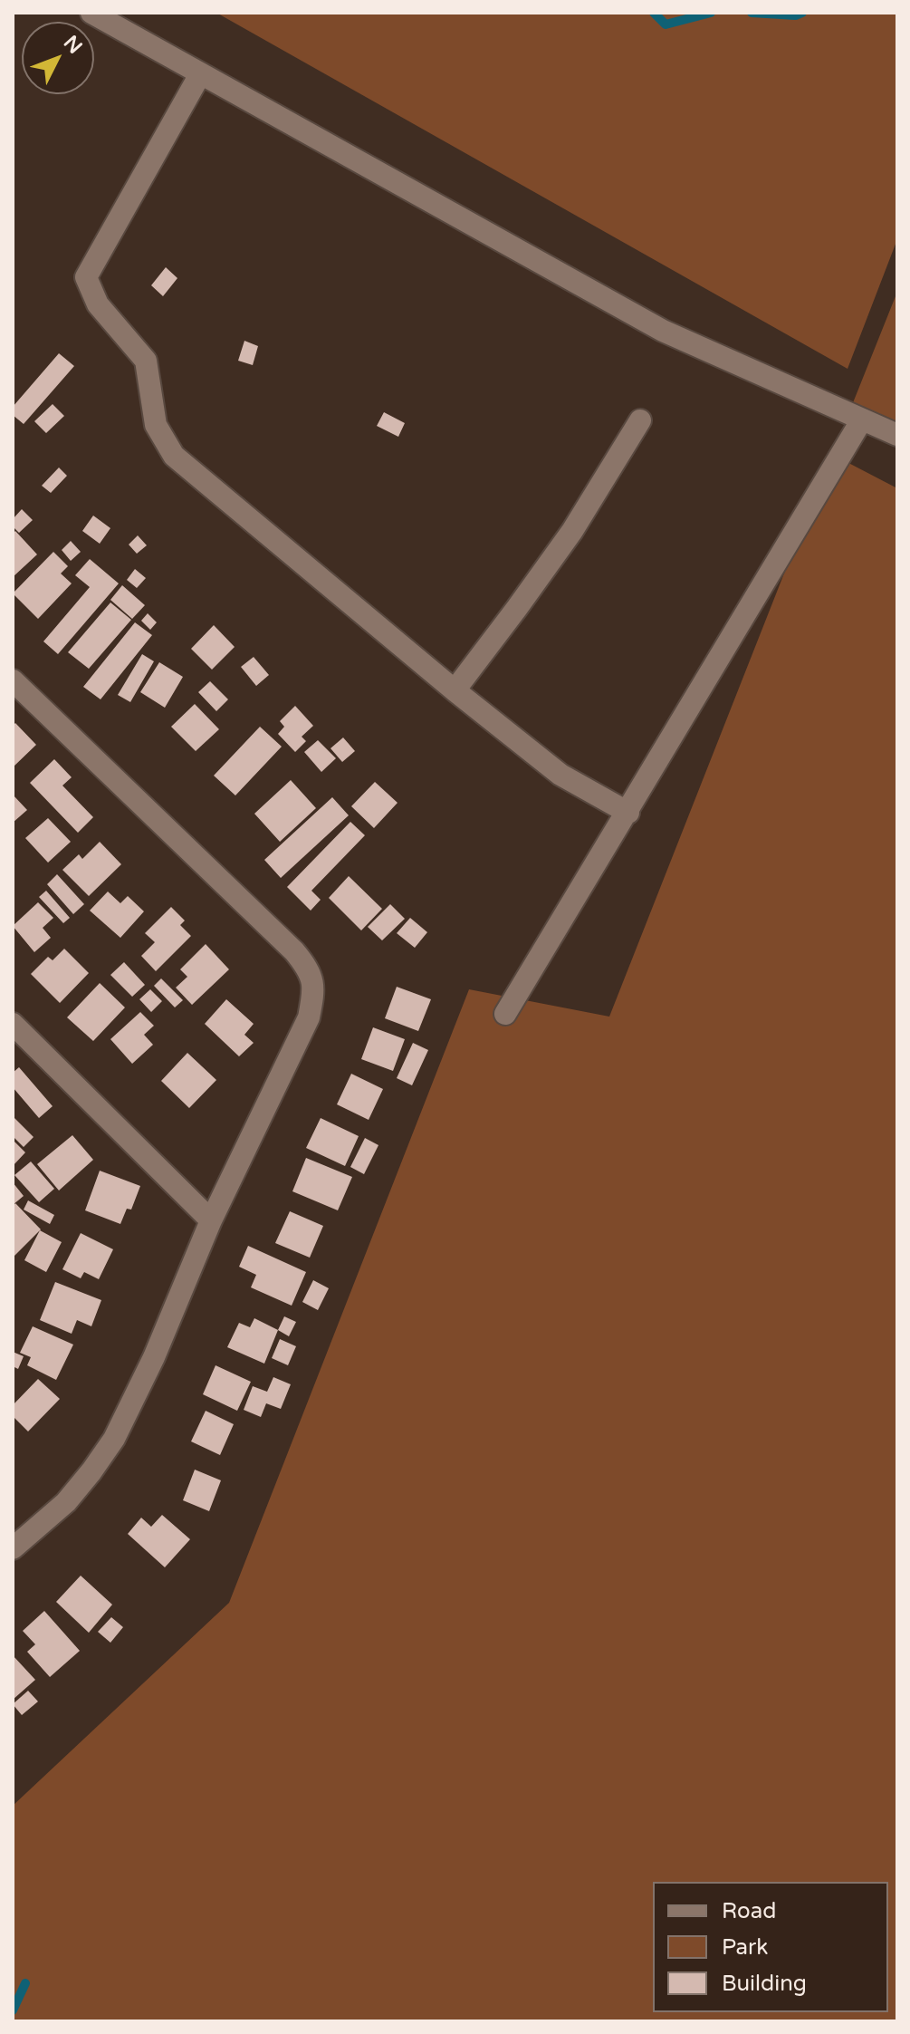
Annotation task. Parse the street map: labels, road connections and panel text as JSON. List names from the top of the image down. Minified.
{"legend":["Road","Park","Building"],"north":"top right"}
